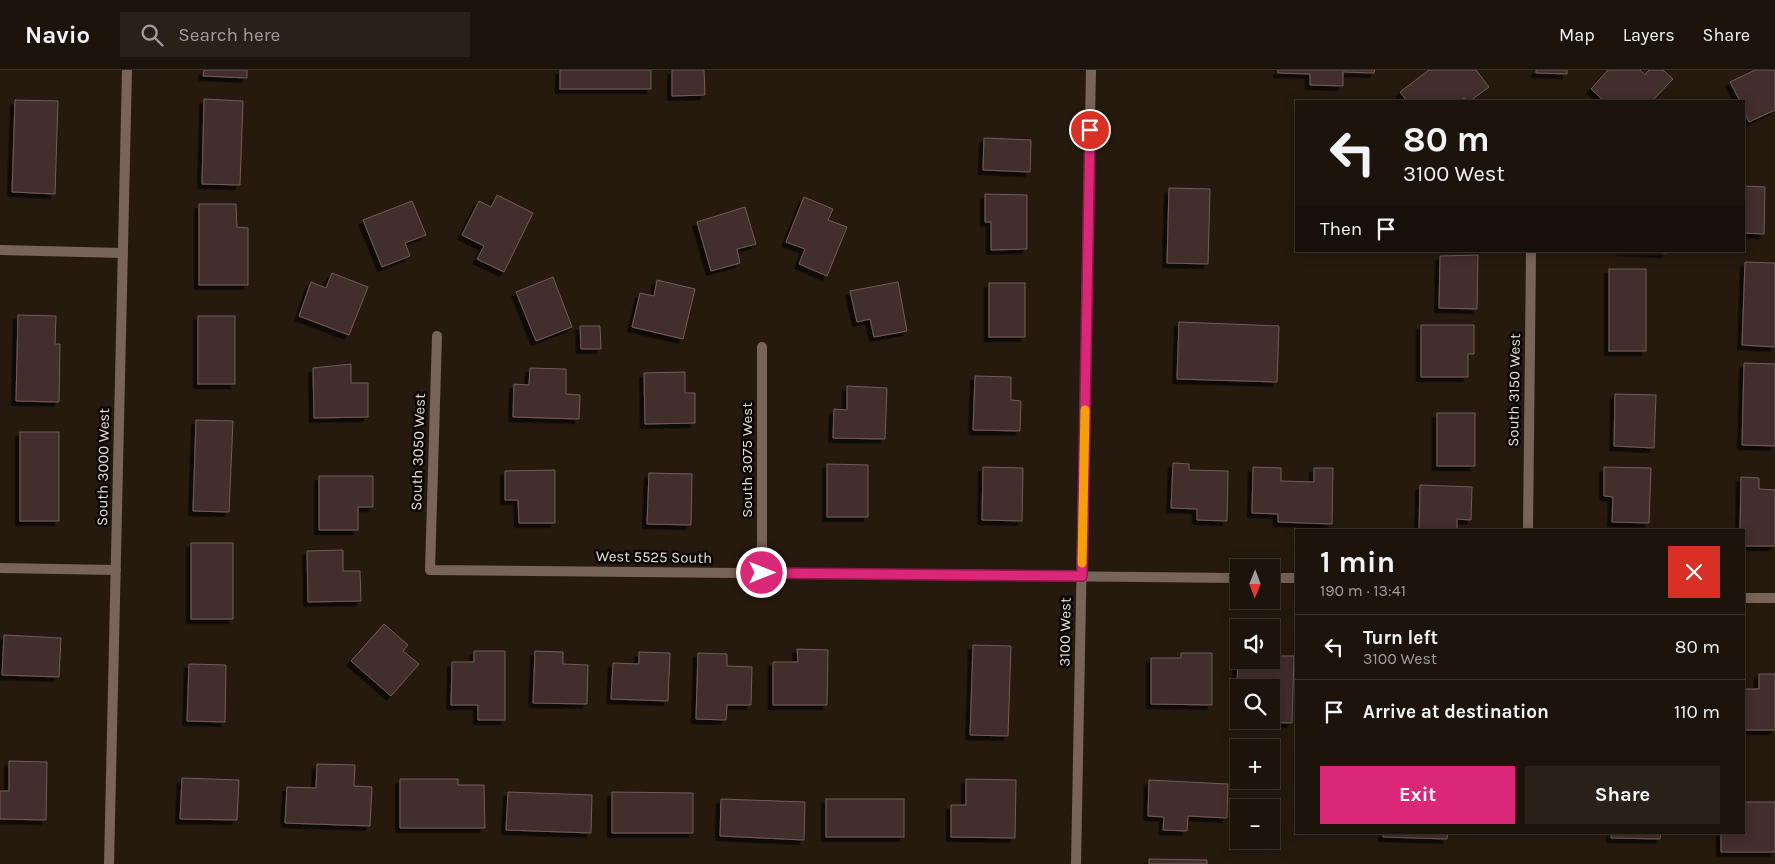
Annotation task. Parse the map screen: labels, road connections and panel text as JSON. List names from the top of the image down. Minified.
{"streets":{"street":["South 3150 West","South 3050 West","South 3075 West","South 3000 West","West 5525 South","3100 West"]},"crossings":[["South 3050 West","West 5525 South"],["South 3075 West","West 5525 South"],["West 5525 South","3100 West"]],"north":"bottom","page":{"header":"Navio","search":"Search here","nav":["Map","Layers","Share"],"turn":["80 m","3100 West"],"then":"Then","heading":["1 min","190 m · 13:41"],"map_buttons":["+","−"],"list":[{"name":"Turn left","note":"3100 West","value":"80 m"},{"name":"Arrive at destination","value":"110 m"}],"buttons":["Exit","Share"]}}
